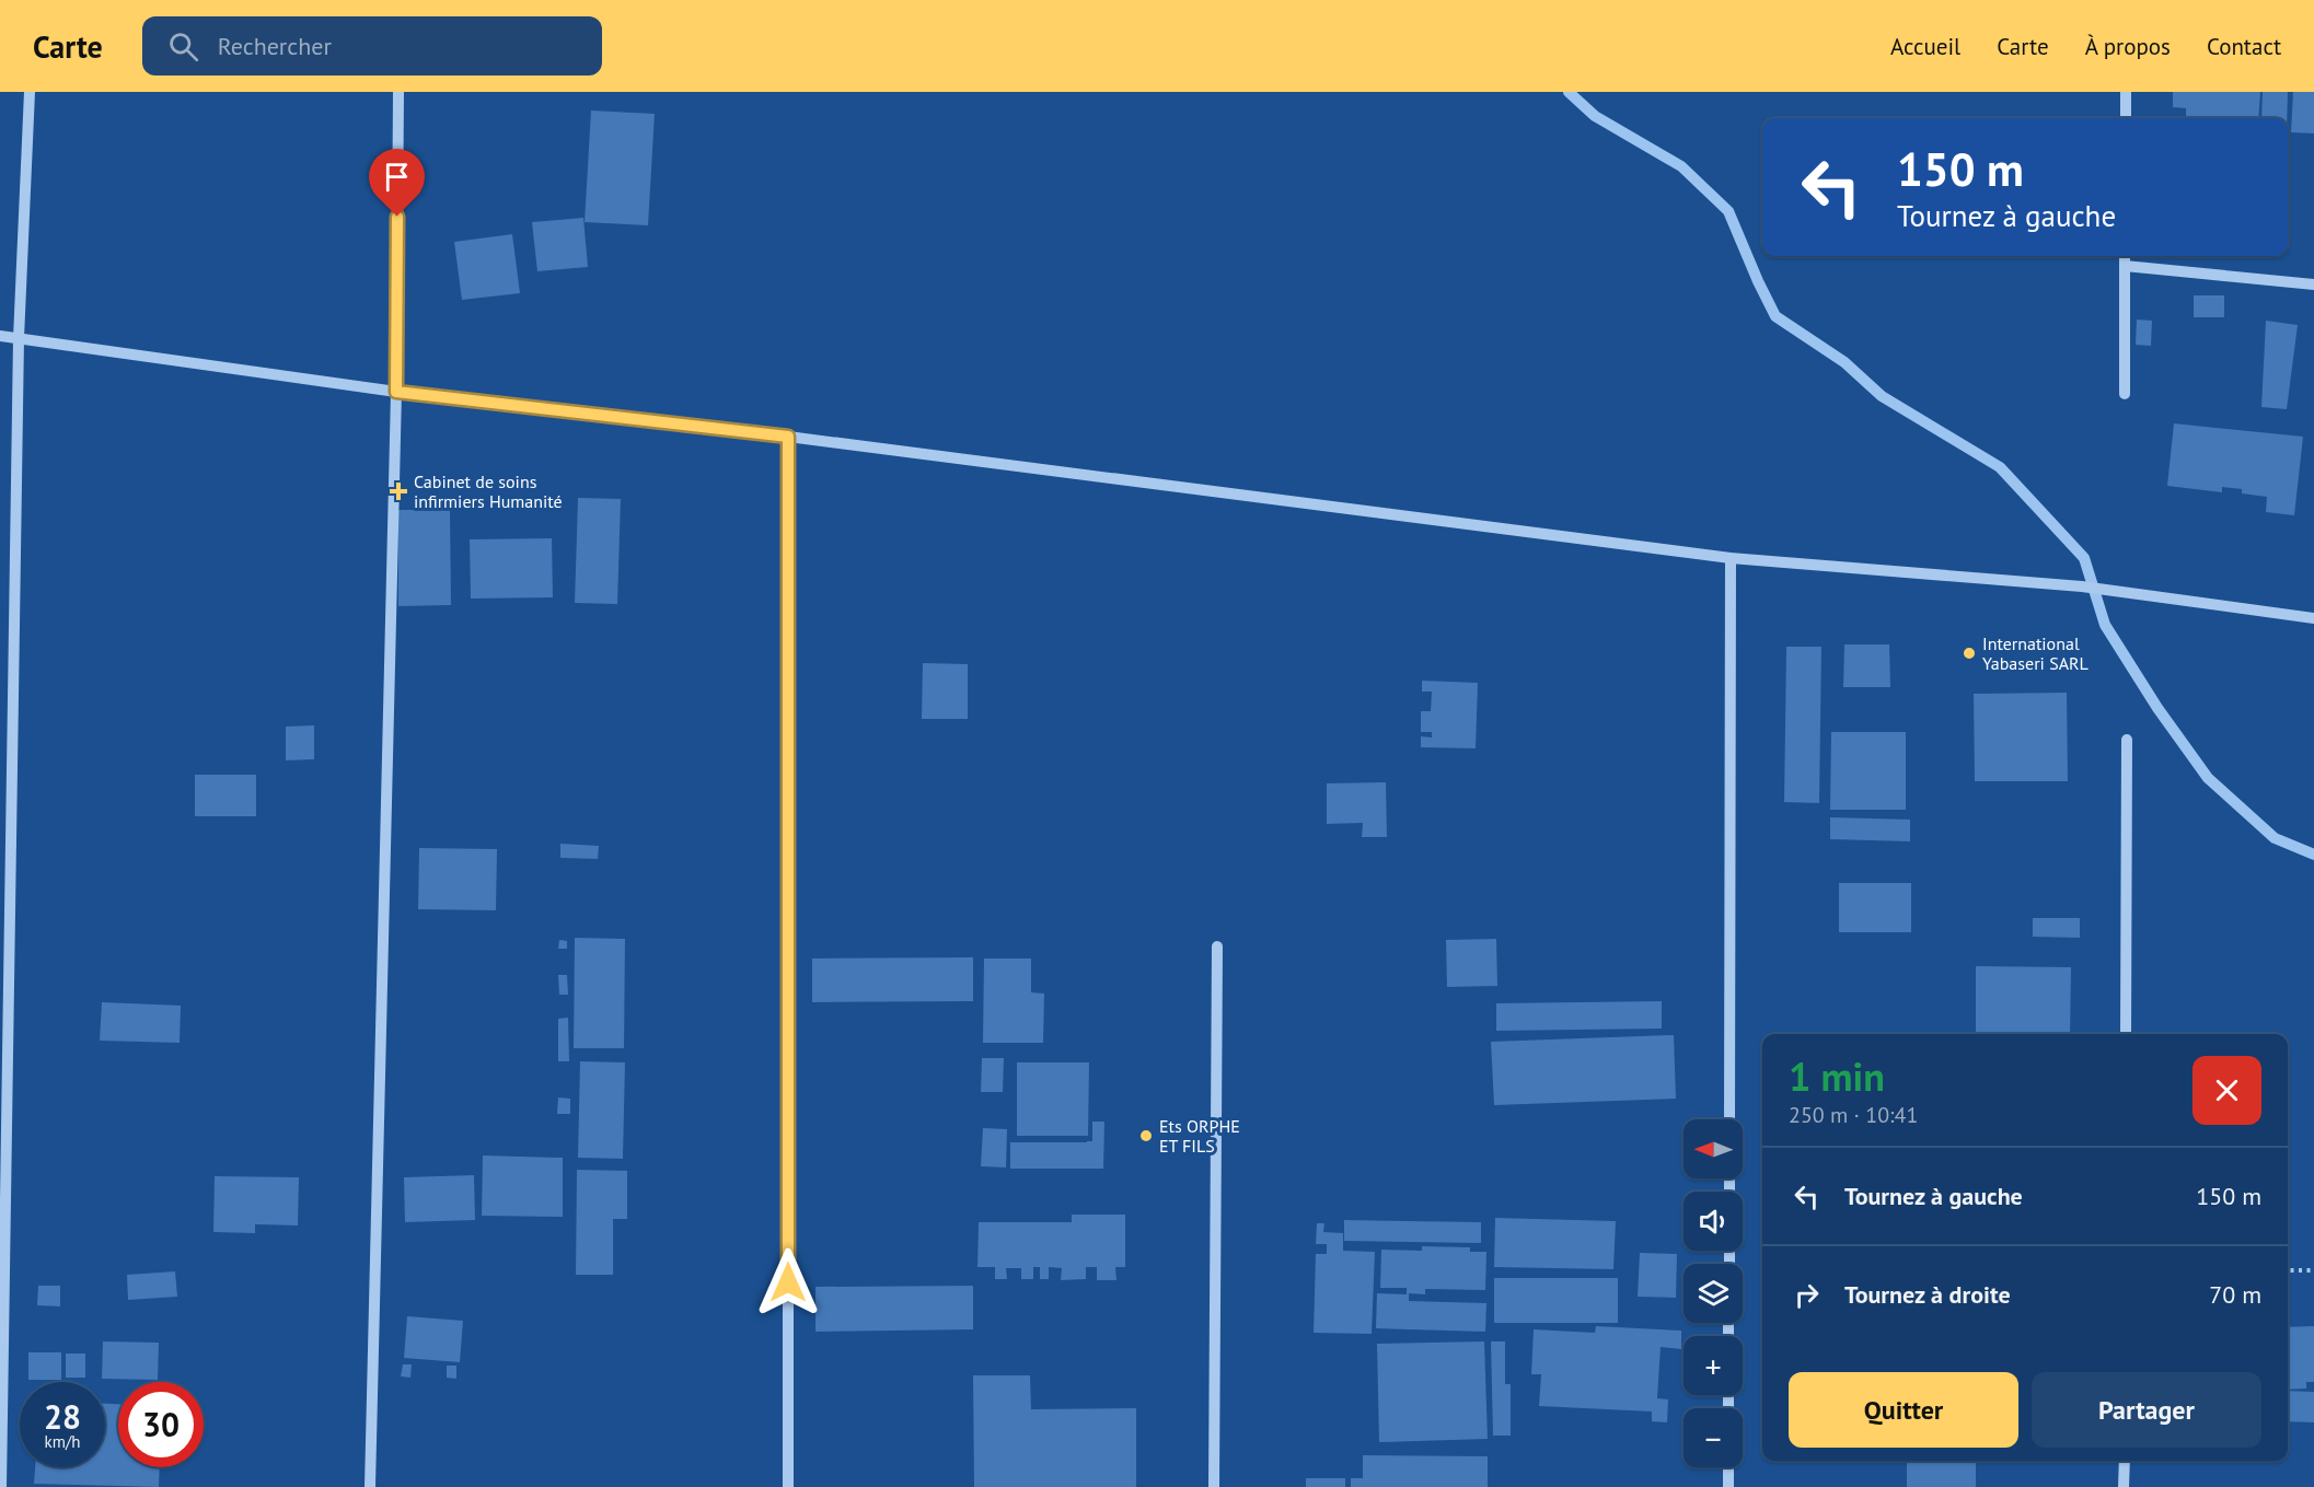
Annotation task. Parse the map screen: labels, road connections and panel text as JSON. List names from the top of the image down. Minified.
{"places":{"health":["Cabinet de soins infirmiers Humanité"],"other":["International Yabaseri SARL","Ets ORPHE ET FILS"]},"north":"left","page":{"header":"Carte","search":"Rechercher","nav":["Accueil","Carte","À propos","Contact"],"turn":["150 m","Tournez à gauche"],"heading":["1 min","250 m · 10:41"],"map_buttons":["+","−"],"list":[{"name":"Tournez à gauche","value":"150 m"},{"name":"Tournez à droite","value":"70 m"}],"buttons":["Quitter","Partager"],"speed":"28 km/h","limit":"30"}}
